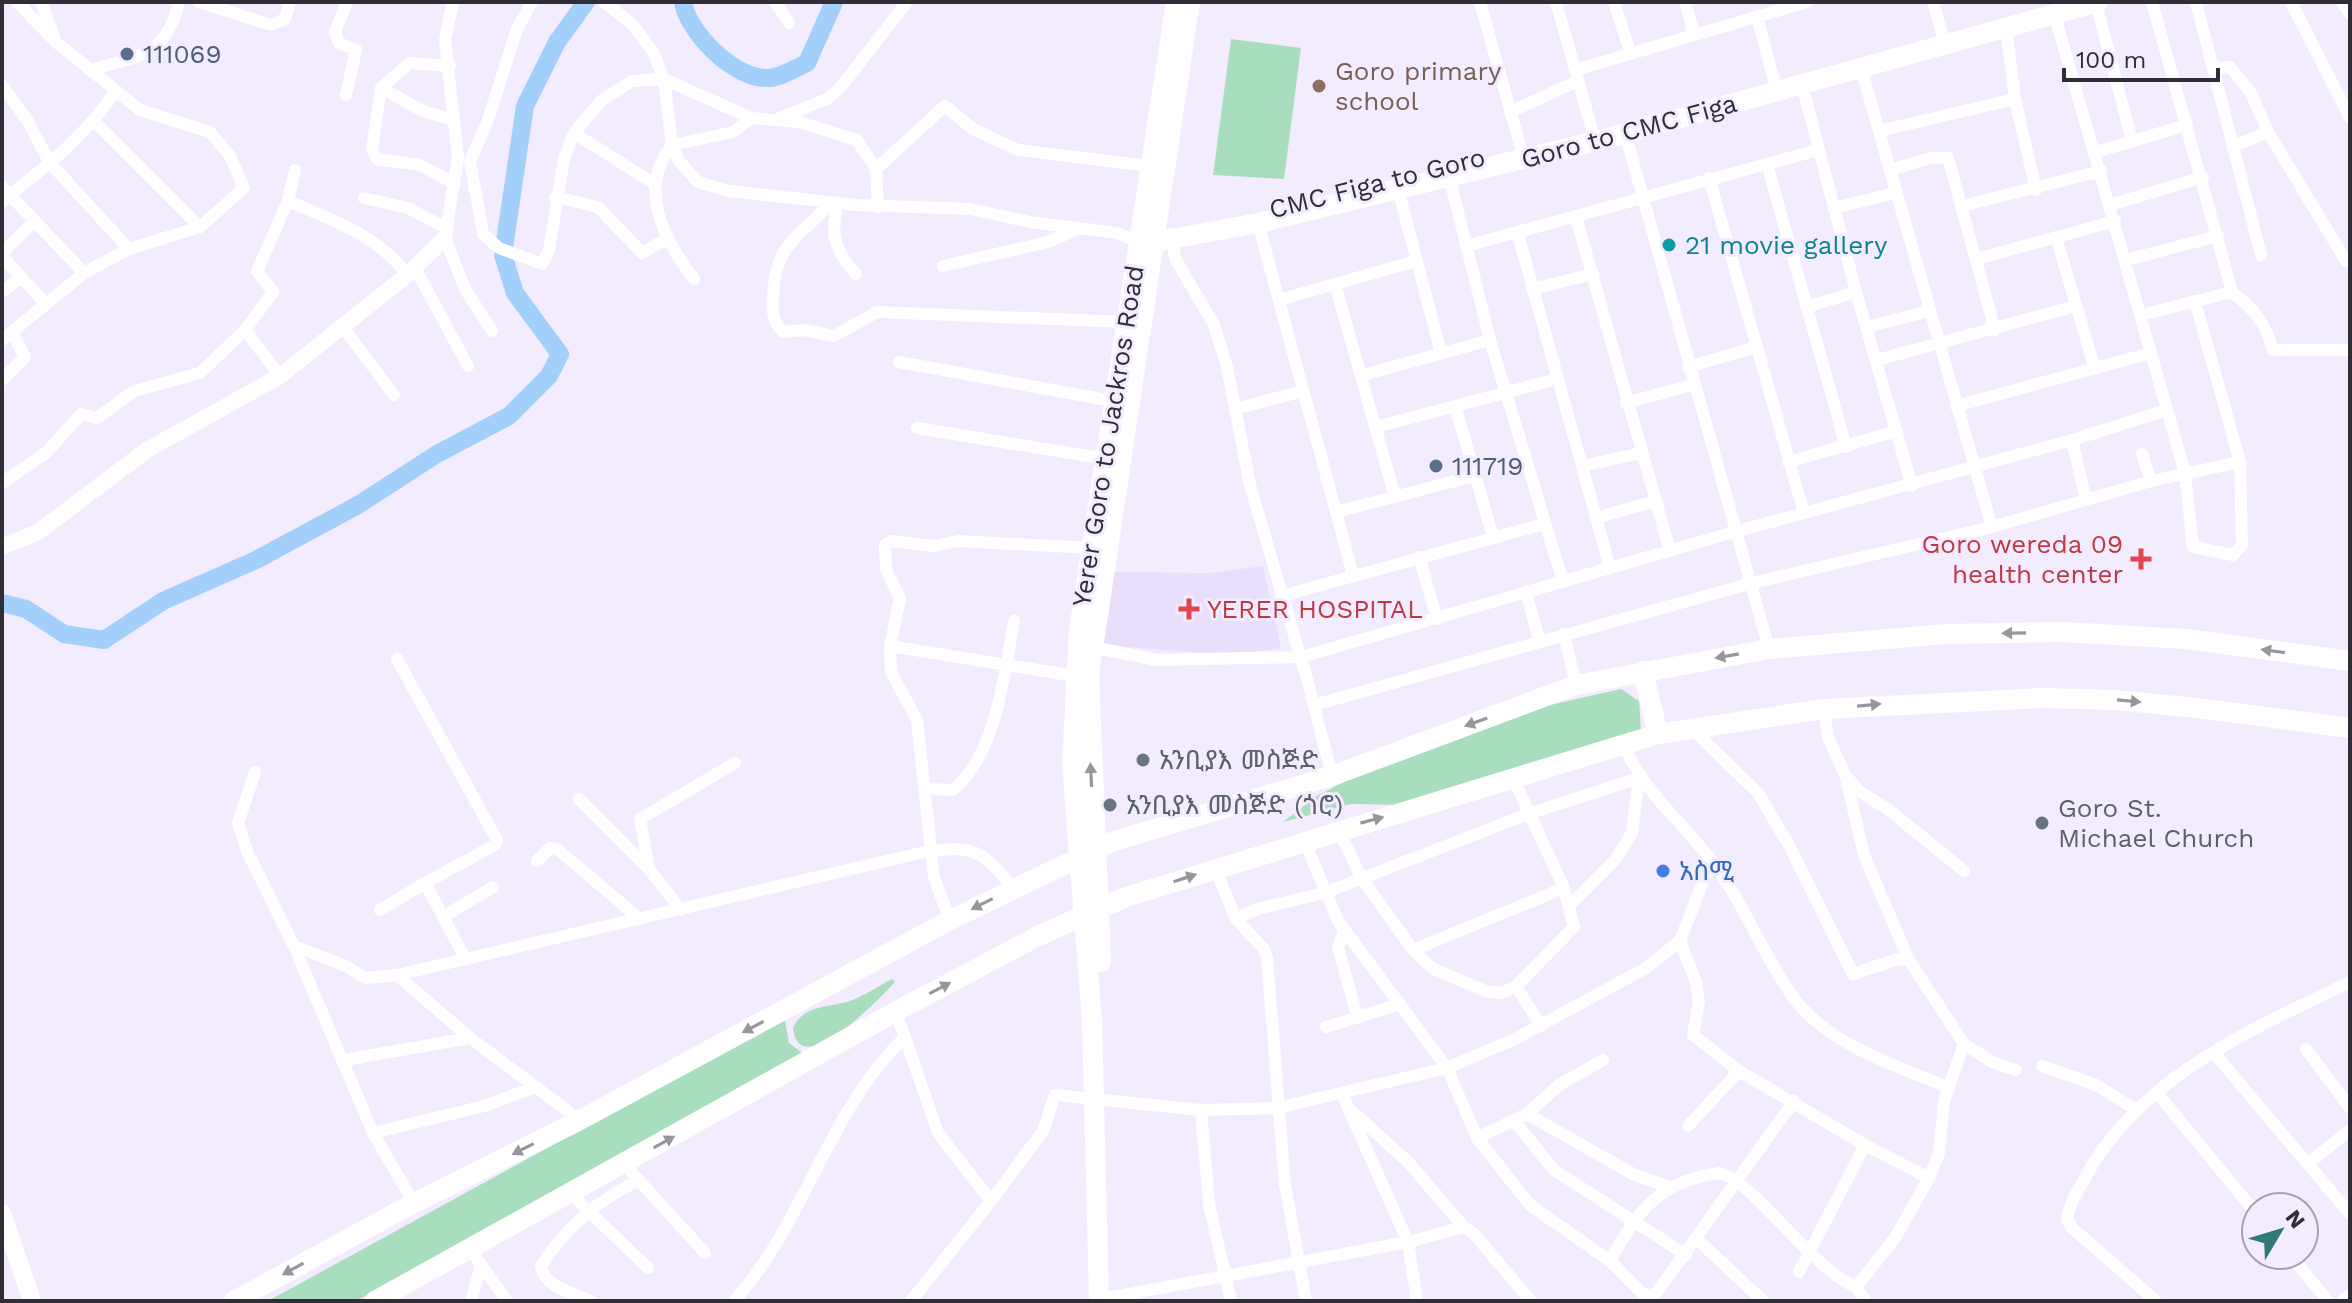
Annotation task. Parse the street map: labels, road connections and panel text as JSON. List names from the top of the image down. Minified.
{"streets":{"main road":["Goro to CMC Figa","CMC Figa to Goro","Yerer Goro to Jackros Road"]},"crossings":[["Goro to CMC Figa","CMC Figa to Goro"],["Goro to CMC Figa","Yerer Goro to Jackros Road"],["CMC Figa to Goro","Yerer Goro to Jackros Road"]],"places":{"other":["111069","Goro primary school","21 movie gallery","111719","አንቢያእ መስጅድ","አንቢያእ መስጅድ (ጎሮ)","Goro St. Michael Church","አስሚ"],"health":["Goro wereda 09 health center","YERER HOSPITAL"]},"scale_bar":"100 m","north":"top right"}
